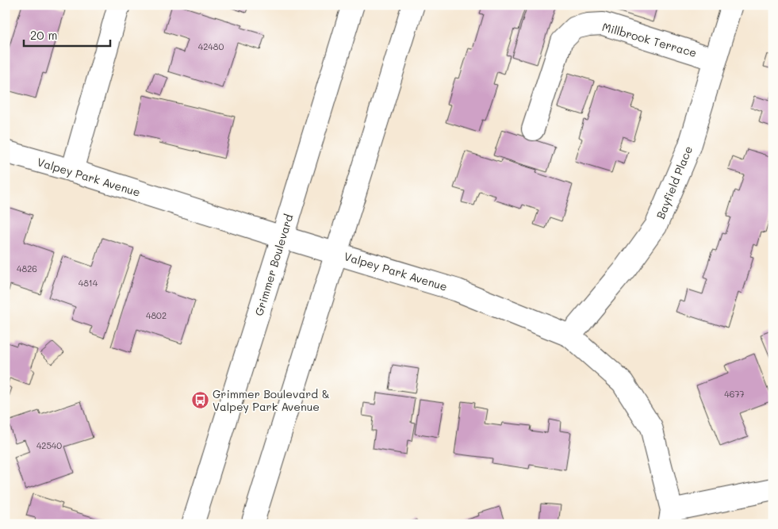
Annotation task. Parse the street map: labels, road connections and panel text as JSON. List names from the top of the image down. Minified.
{"streets":{"street":["Millbrook Terrace","Valpey Park Avenue","Bayfield Place","Grimmer Boulevard"]},"crossings":[["Millbrook Terrace","Bayfield Place"],["Valpey Park Avenue","Bayfield Place"],["Valpey Park Avenue","Grimmer Boulevard"]],"places":{"bus stop":["Grimmer Boulevard & Valpey Park Avenue"]},"house_numbers":["42480","4826","4814","4802","4677","42540"],"scale_bar":"20 m"}
